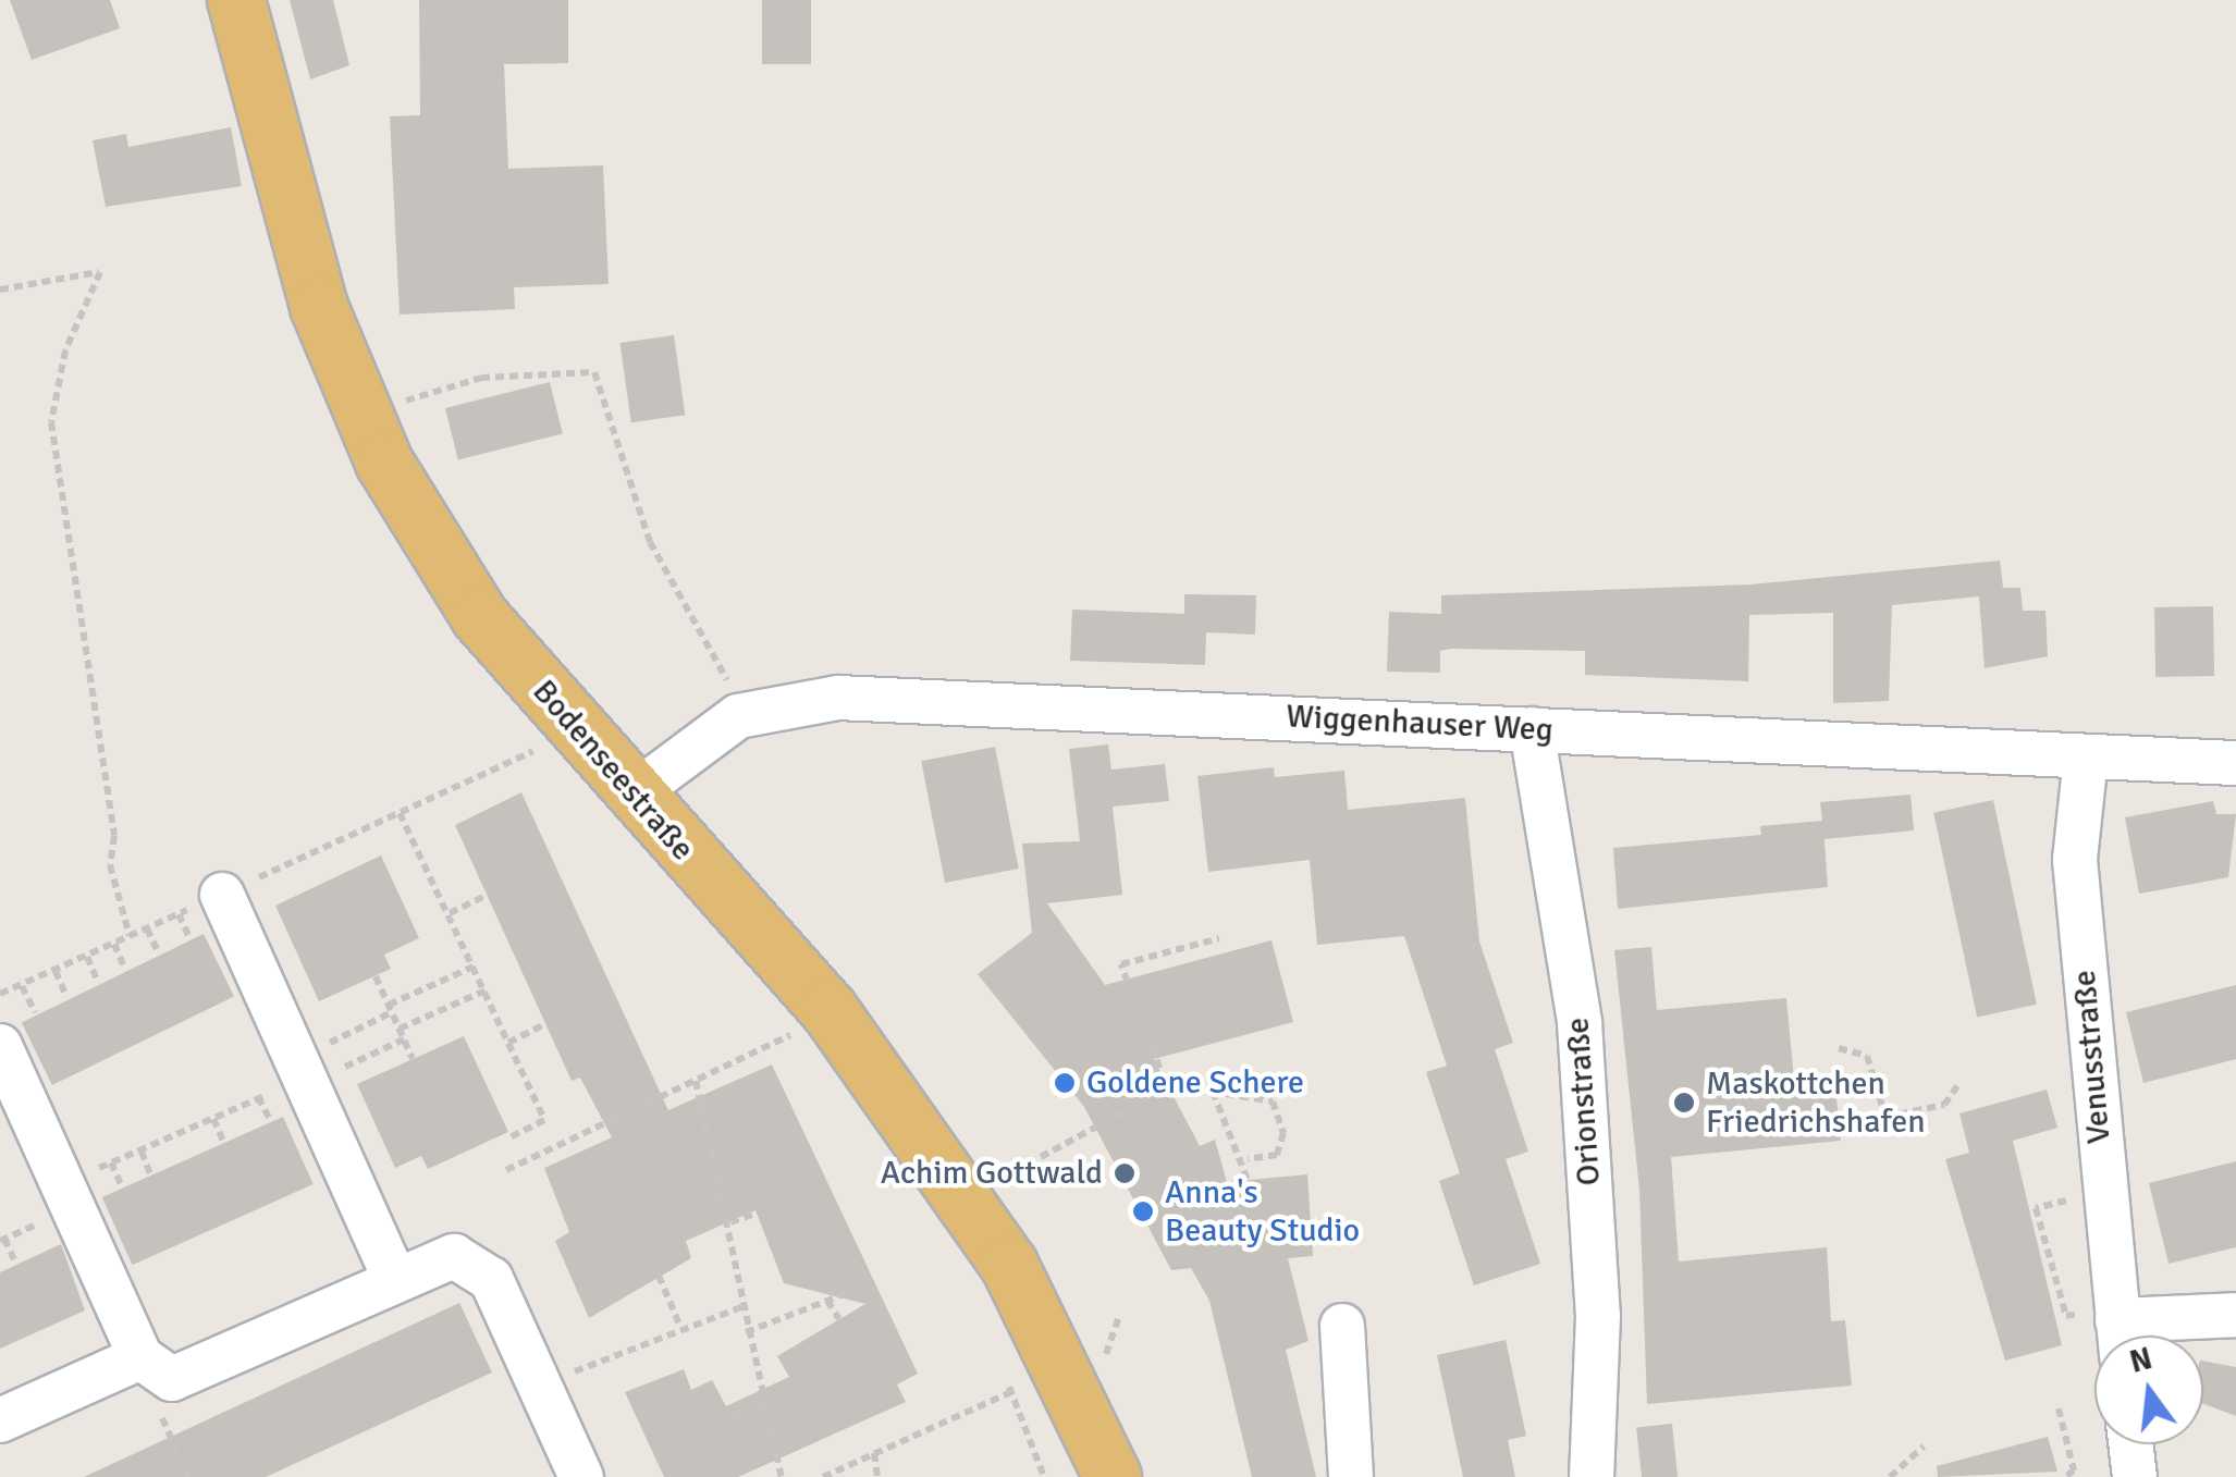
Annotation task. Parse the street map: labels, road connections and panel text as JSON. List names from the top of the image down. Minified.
{"streets":{"main road":["Bodenseestraße"],"street":["Wiggenhauser Weg","Venusstraße","Orionstraße"]},"crossings":[["Wiggenhauser Weg","Bodenseestraße"],["Wiggenhauser Weg","Venusstraße"],["Wiggenhauser Weg","Orionstraße"]],"places":["Goldene Schere","Maskottchen Friedrichshafen","Achim Gottwald","Anna's Beauty Studio"],"north":"top"}
